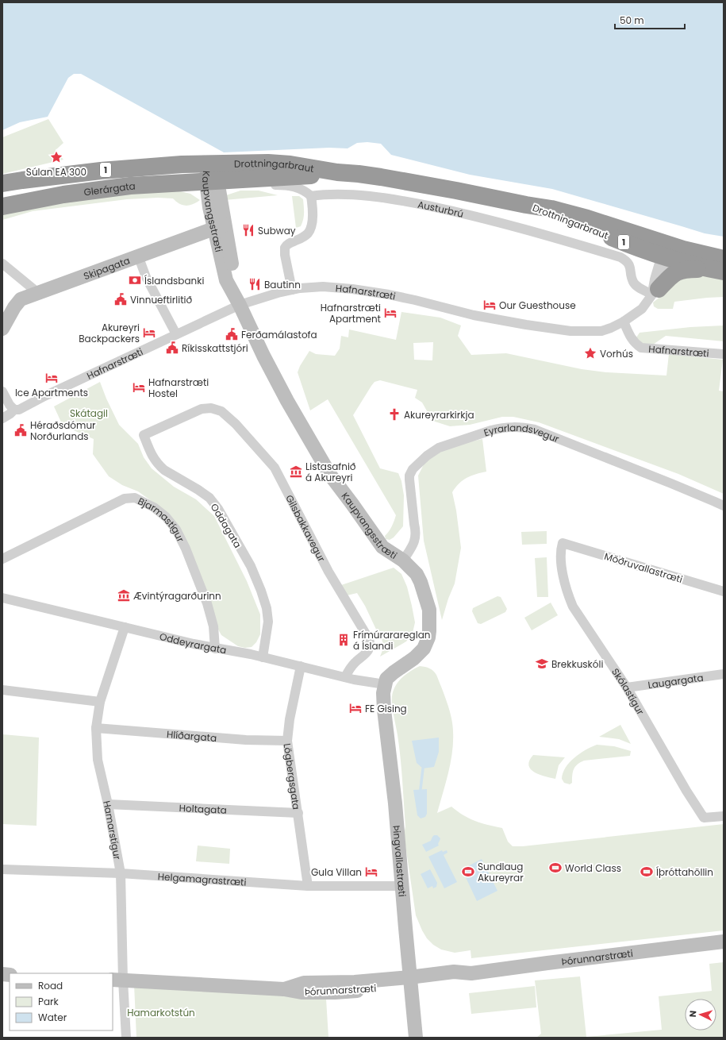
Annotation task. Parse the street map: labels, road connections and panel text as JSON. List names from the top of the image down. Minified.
{"streets":{"highway":["Drottningarbraut","1","Glerárgata"],"main road":["Kaupvangsstræti","Skipagata","Þingvallastræti","Þórunnarstræti"],"street":["Austurbrú","Hafnarstræti","Eyrarlandsvegur","Bjarmastígur","Oddagata","Gilsbakkavegur","Möðruvallastræti","Oddeyrargata","Laugargata","Skólastígur","Hlíðargata","Lögbergsgata","Holtagata","Hamarstígur","Helgamagrastræti"]},"crossings":[["Drottningarbraut","Glerárgata"],["Drottningarbraut","Austurbrú"],["Drottningarbraut","Kaupvangsstræti"],["Glerárgata","Kaupvangsstræti"],["Kaupvangsstræti","Skipagata"],["Kaupvangsstræti","Hafnarstræti"],["Kaupvangsstræti","Eyrarlandsvegur"],["Kaupvangsstræti","Oddeyrargata"],["Kaupvangsstræti","Þingvallastræti"],["Bjarmastígur","Oddeyrargata"],["Oddagata","Gilsbakkavegur"],["Oddagata","Oddeyrargata"],["Gilsbakkavegur","Oddeyrargata"],["Möðruvallastræti","Skólastígur"],["Oddeyrargata","Lögbergsgata"],["Oddeyrargata","Hamarstígur"],["Oddeyrargata","Þingvallastræti"],["Laugargata","Skólastígur"],["Hlíðargata","Lögbergsgata"],["Hlíðargata","Hamarstígur"],["Lögbergsgata","Holtagata"],["Lögbergsgata","Helgamagrastræti"],["Holtagata","Hamarstígur"],["Hamarstígur","Helgamagrastræti"],["Hamarstígur","Þórunnarstræti"],["Þingvallastræti","Helgamagrastræti"],["Þingvallastræti","Þórunnarstræti"]],"parks":["Skátagil","Hamarkotstún"],"places":{"place":["Súlan EA 300","Vorhús"],"restaurant":["Subway","Bautinn"],"bank":["Íslandsbanki"],"public building":["Vinnueftirlitið","Ferðamálastofa","Ríkisskattstjóri","Héraðsdómur Norðurlands"],"hotel":["Our Guesthouse","Hafnarstræti Apartment","Akureyri Backpackers","Ice Apartments","Hafnarstræti Hostel","FE Gising","Gula Villan"],"church":["Akureyrarkirkja"],"museum":["Listasafnið á Akureyri","Ævintýragarðurinn"],"building":["Frímúrarareglan á Íslandi"],"school or university":["Brekkuskóli"],"sports":["World Class","Sundlaug Akureyrar","Íþróttahöllin"]},"legend":["Road","Park","Water"],"scale_bar":"50 m","north":"left"}
